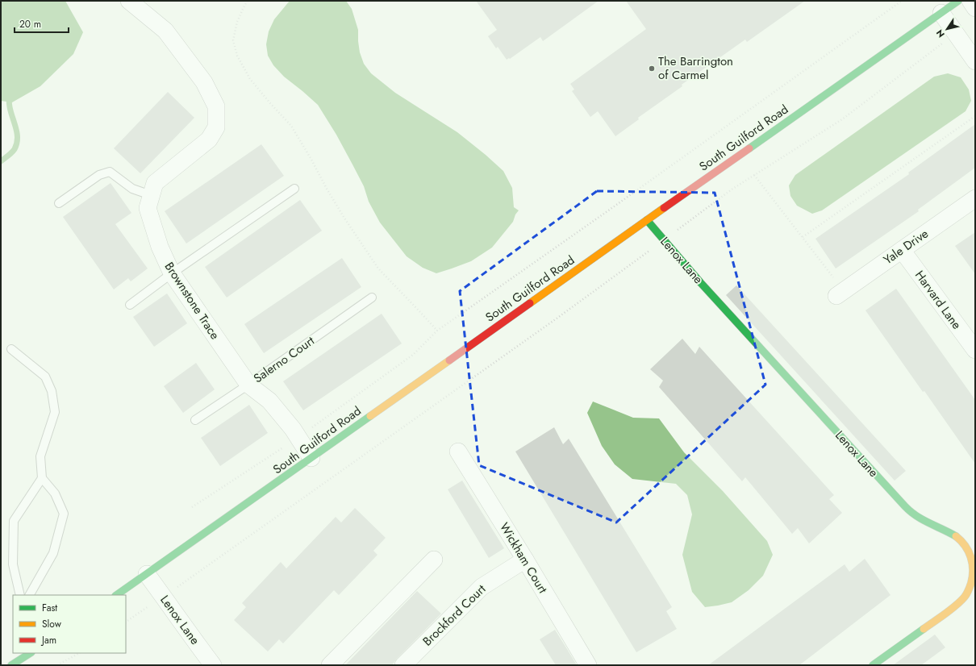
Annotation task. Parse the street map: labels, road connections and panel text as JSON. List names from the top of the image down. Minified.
{"streets":{"main road":["South Guilford Road","Lenox Lane"],"street":["Yale Drive","Harvard Lane","Brownstone Trace","Wickham Court","Brockford Court"],"lane":["Salerno Court"]},"crossings":[["South Guilford Road","Lenox Lane"],["South Guilford Road","Brownstone Trace"],["Yale Drive","Harvard Lane"],["Brownstone Trace","Salerno Court"],["Wickham Court","Brockford Court"]],"places":["The Barrington of Carmel"],"legend":["Fast","Slow","Jam"],"scale_bar":"20 m","north":"bottom left"}
